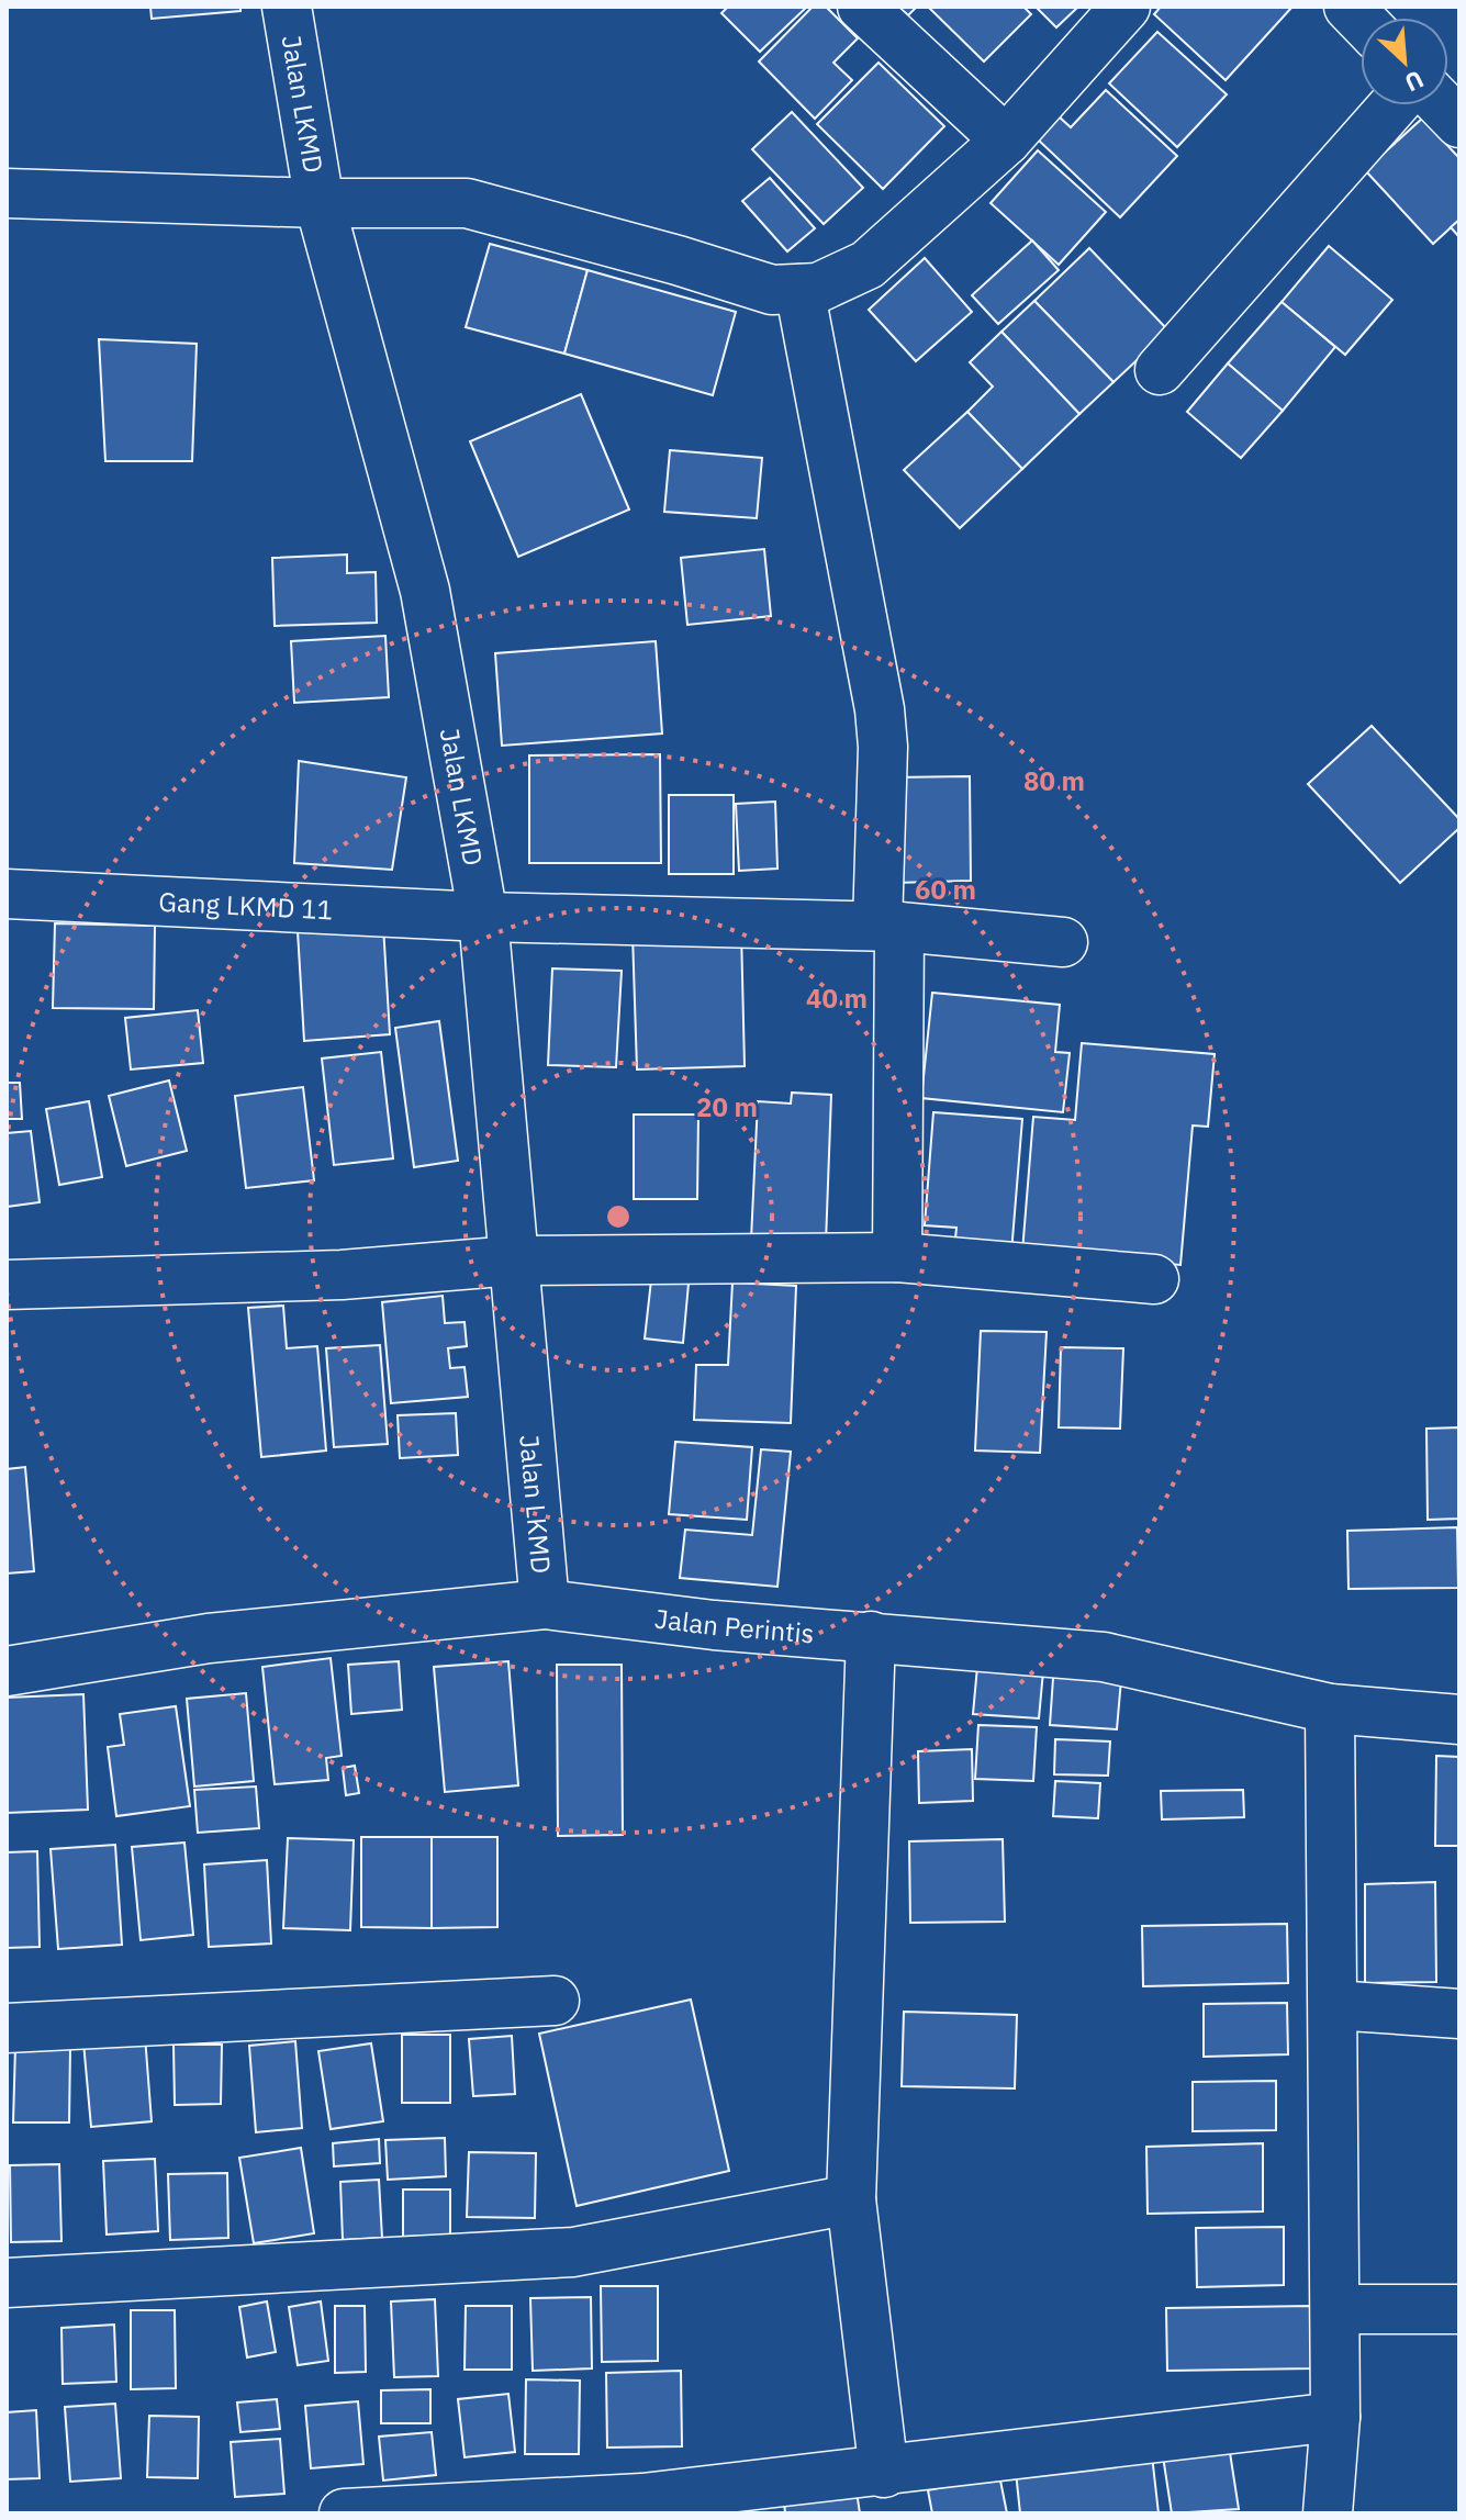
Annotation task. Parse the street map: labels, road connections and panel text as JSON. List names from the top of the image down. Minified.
{"streets":{"street":["Jalan LKMD","Gang LKMD 11","Jalan Perintis"]},"crossings":[["Jalan LKMD","Gang LKMD 11"],["Jalan LKMD","Jalan Perintis"]],"north":"bottom right","rings":["80 m","60 m","40 m","20 m"]}
